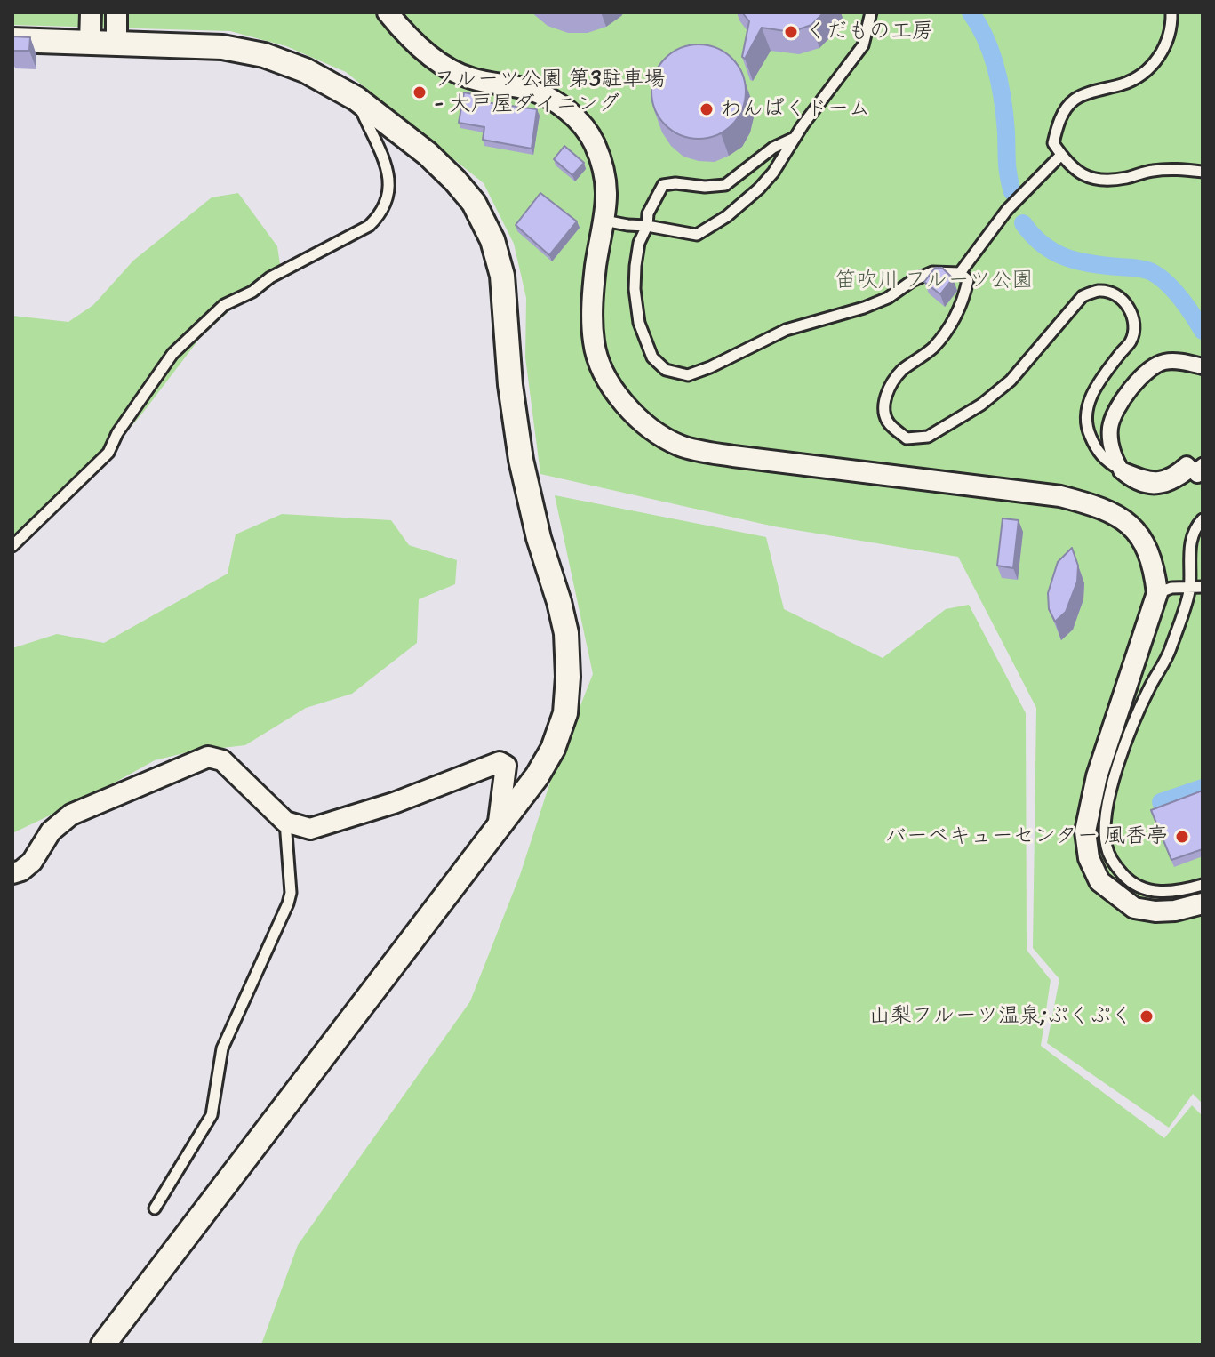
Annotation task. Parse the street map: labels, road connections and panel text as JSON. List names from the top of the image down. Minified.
{"parks":["笛吹川 フルーツ公園"],"places":["くだもの工房","フルーツ公園 第3駐車場 - 大戸屋ダイニング","わんぱくドーム","バーベキューセンター 風香亭","山梨フルーツ温泉;ぷくぷく"]}
